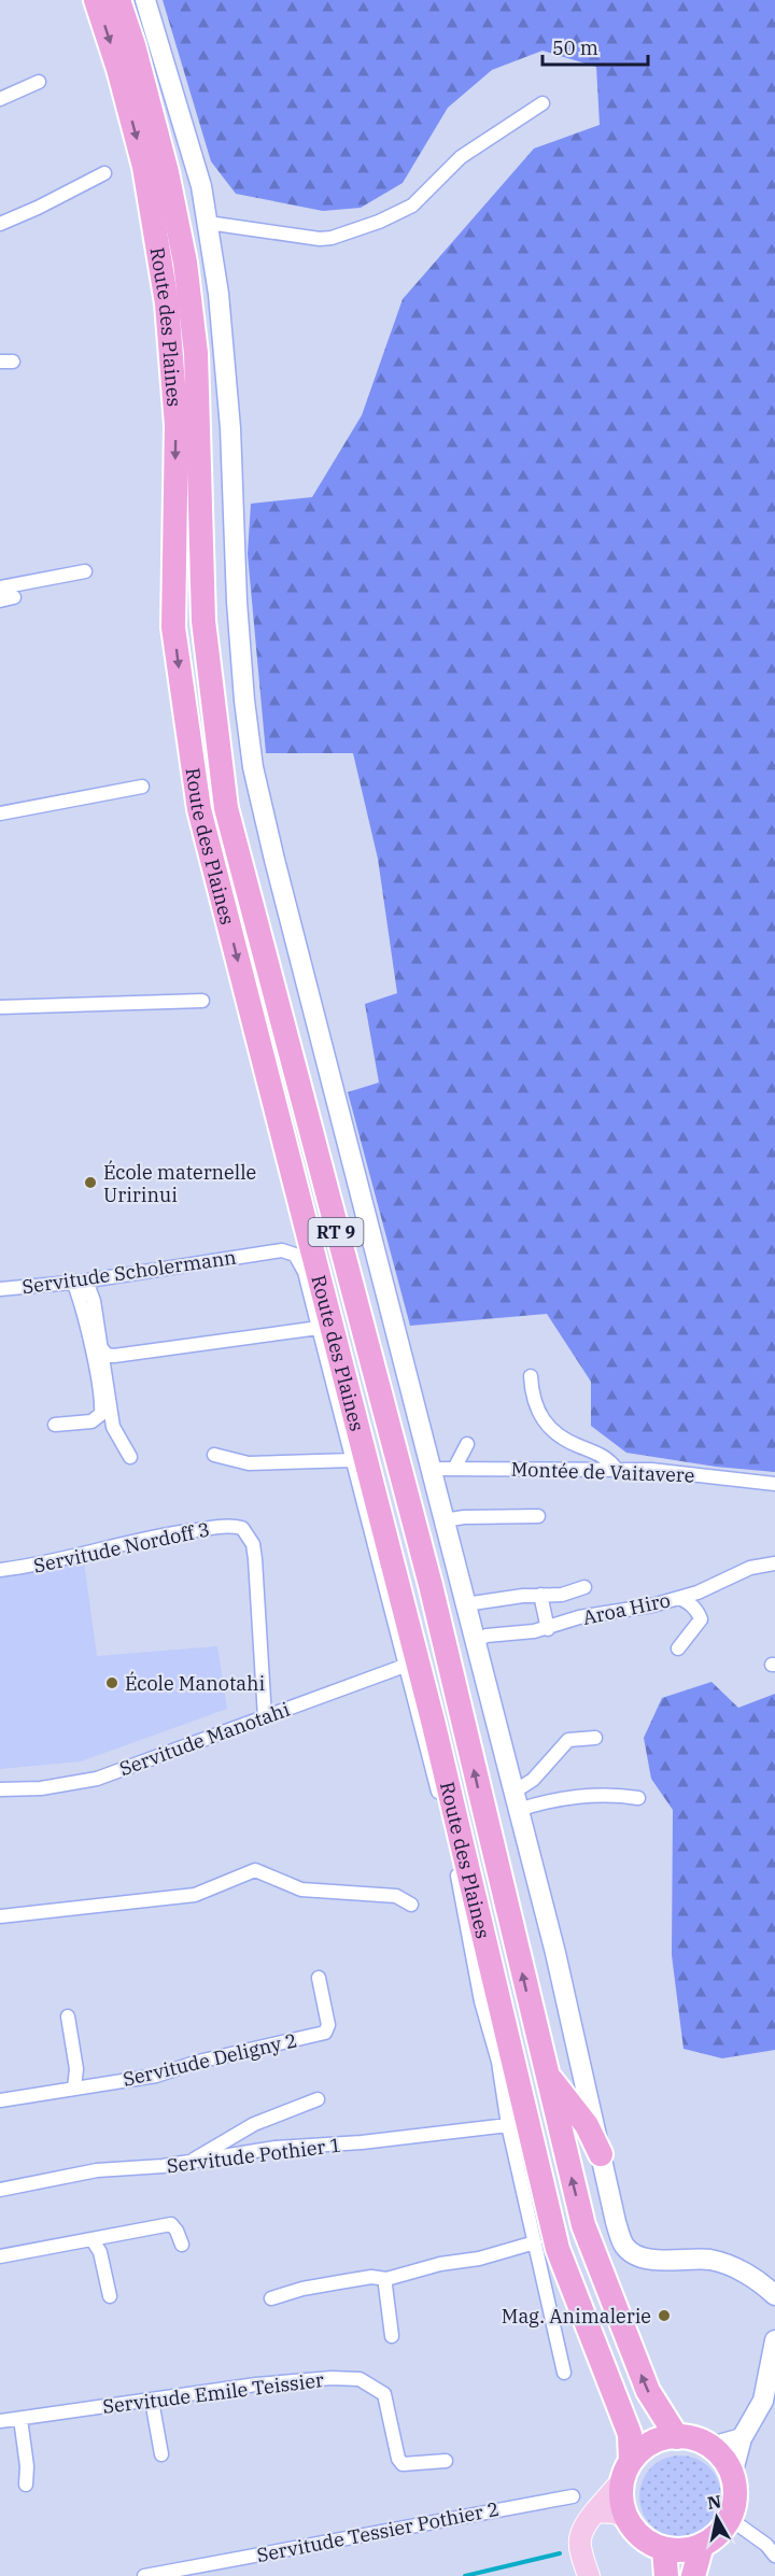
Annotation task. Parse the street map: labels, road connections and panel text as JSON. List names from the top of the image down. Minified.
{"streets":{"highway":["Route des Plaines","RT 9"],"street":["Servitude Scholermann","Montée de Vaitavere","Servitude Nordoff 3","Aroa Hiro","Servitude Manotahi","Servitude Deligny 2","Servitude Pothier 1","Servitude Emile Teissier","Servitude Tessier Pothier 2"]},"crossings":[["Route des Plaines","RT 9"],["Servitude Nordoff 3","Servitude Manotahi"]],"places":["École maternelle Uririnui","École Manotahi","Mag. Animalerie"],"scale_bar":"50 m","north":"top"}
